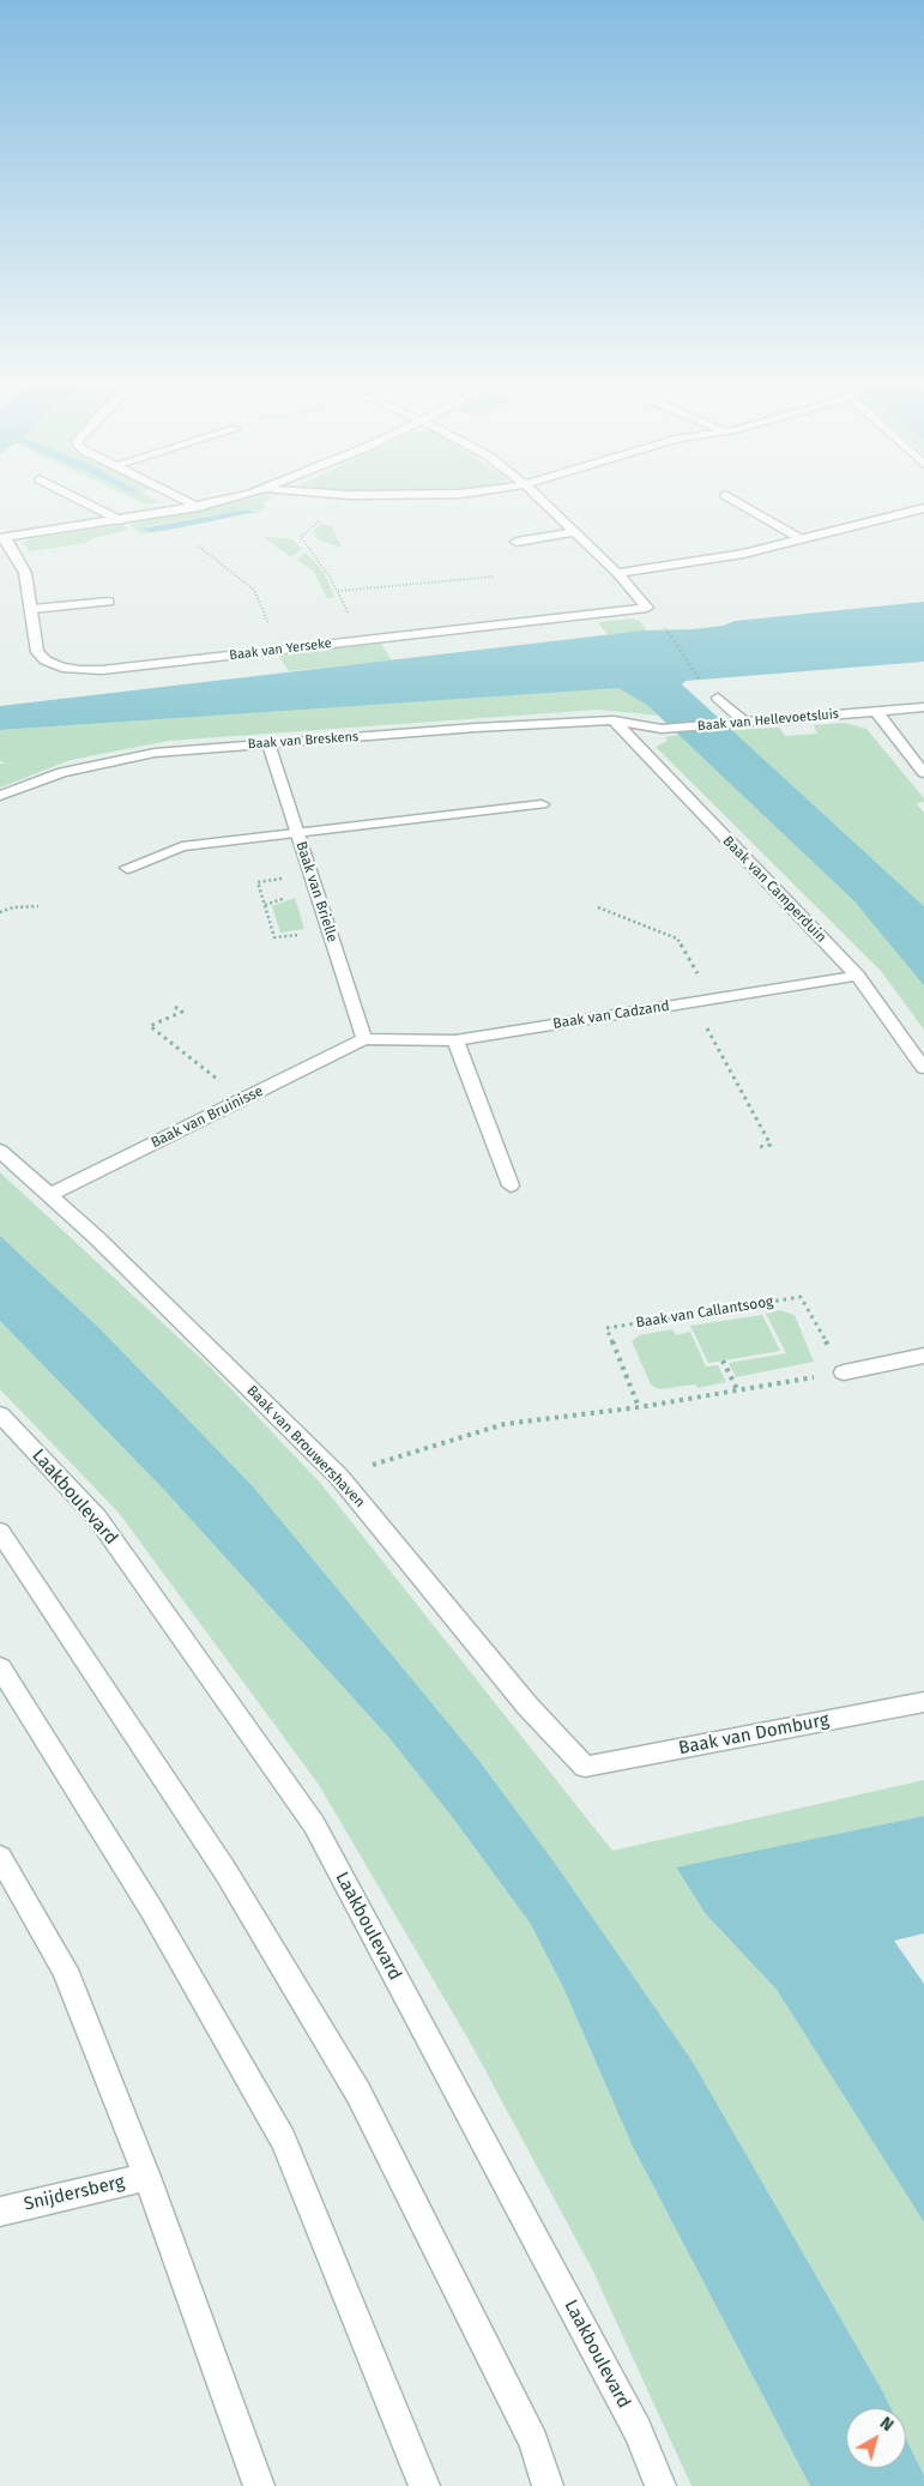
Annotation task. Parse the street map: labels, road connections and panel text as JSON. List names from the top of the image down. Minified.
{"streets":{"street":["Baak van Yerseke","Baak van Hellevoetsluis","Baak van Breskens","Baak van Camperduin","Baak van Brielle","Baak van Cadzand","Baak van Bruinisse","Baak van Brouwershaven","Laakboulevard","Baak van Domburg","Snijdersberg"],"path":["Baak van Callantsoog"]},"crossings":[["Baak van Hellevoetsluis","Baak van Breskens"],["Baak van Hellevoetsluis","Baak van Camperduin"],["Baak van Breskens","Baak van Camperduin"],["Baak van Breskens","Baak van Brielle"],["Baak van Camperduin","Baak van Cadzand"],["Baak van Brielle","Baak van Cadzand"],["Baak van Brielle","Baak van Bruinisse"],["Baak van Cadzand","Baak van Bruinisse"],["Baak van Bruinisse","Baak van Brouwershaven"],["Baak van Brouwershaven","Baak van Domburg"]],"north":"top right"}
